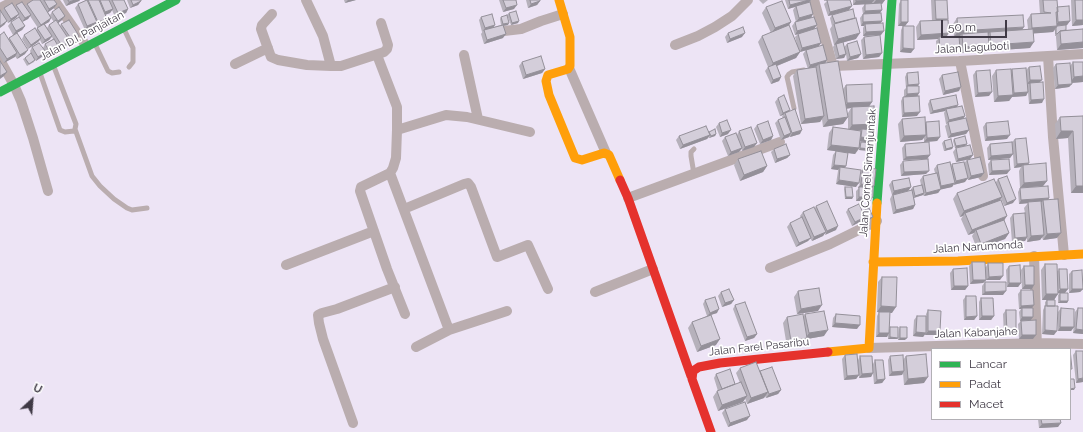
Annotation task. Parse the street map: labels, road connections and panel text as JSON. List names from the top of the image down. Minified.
{"streets":{"street":["Jalan D.I. Panjaitan","Jalan Laguboti","Jalan Cornel Simanjuntak","Jalan Narumonda","Jalan Kabanjahe","Jalan Farel Pasaribu"]},"crossings":[["Jalan Laguboti","Jalan Cornel Simanjuntak"],["Jalan Cornel Simanjuntak","Jalan Narumonda"],["Jalan Cornel Simanjuntak","Jalan Kabanjahe"],["Jalan Cornel Simanjuntak","Jalan Farel Pasaribu"],["Jalan Kabanjahe","Jalan Farel Pasaribu"]],"legend":["Lancar","Padat","Macet"],"scale_bar":"50 m","north":"top right"}
